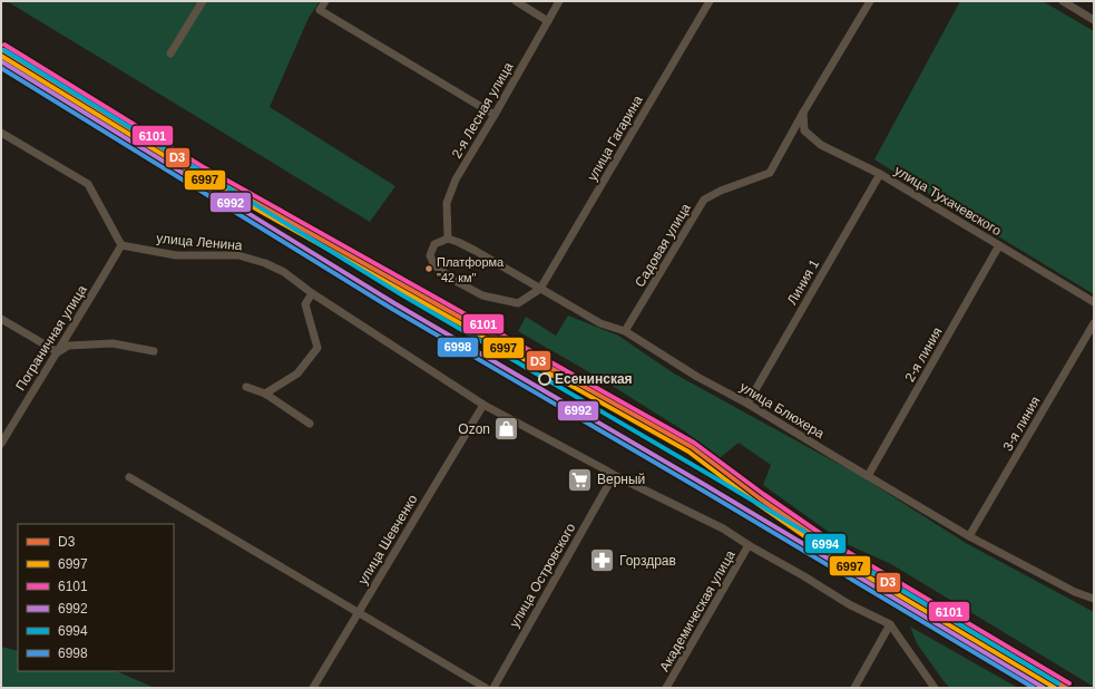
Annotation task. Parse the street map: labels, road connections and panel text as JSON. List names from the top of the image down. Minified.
{"streets":{"street":["2-я Лесная улица","улица Гагарина","улица Тухачевского","улица Ленина","Садовая улица","Линия 1","Пограничная улица","2-я линия","улица Блюхера","3-я линия","улица Шевченко","улица Островского","Академическая улица"]},"crossings":[["2-я Лесная улица","улица Блюхера"],["улица Гагарина","улица Блюхера"],["улица Тухачевского","Садовая улица"],["улица Тухачевского","Линия 1"],["улица Тухачевского","2-я линия"],["улица Ленина","Пограничная улица"],["улица Ленина","улица Шевченко"],["улица Ленина","улица Островского"],["улица Ленина","Академическая улица"],["Садовая улица","улица Блюхера"],["Линия 1","улица Блюхера"],["2-я линия","улица Блюхера"],["улица Блюхера","3-я линия"]],"places":{"other":["Платформа \"42 км\"","Есенинская"],"shop":["Ozon"],"supermarket":["Верный"],"pharmacy":["Горздрав"]},"lines":["transit line 6101","transit line D3","transit line 6994","transit line 6997","transit line 6992","transit line 6998"],"legend":["D3","6997","6101","6992","6994","6998"]}
